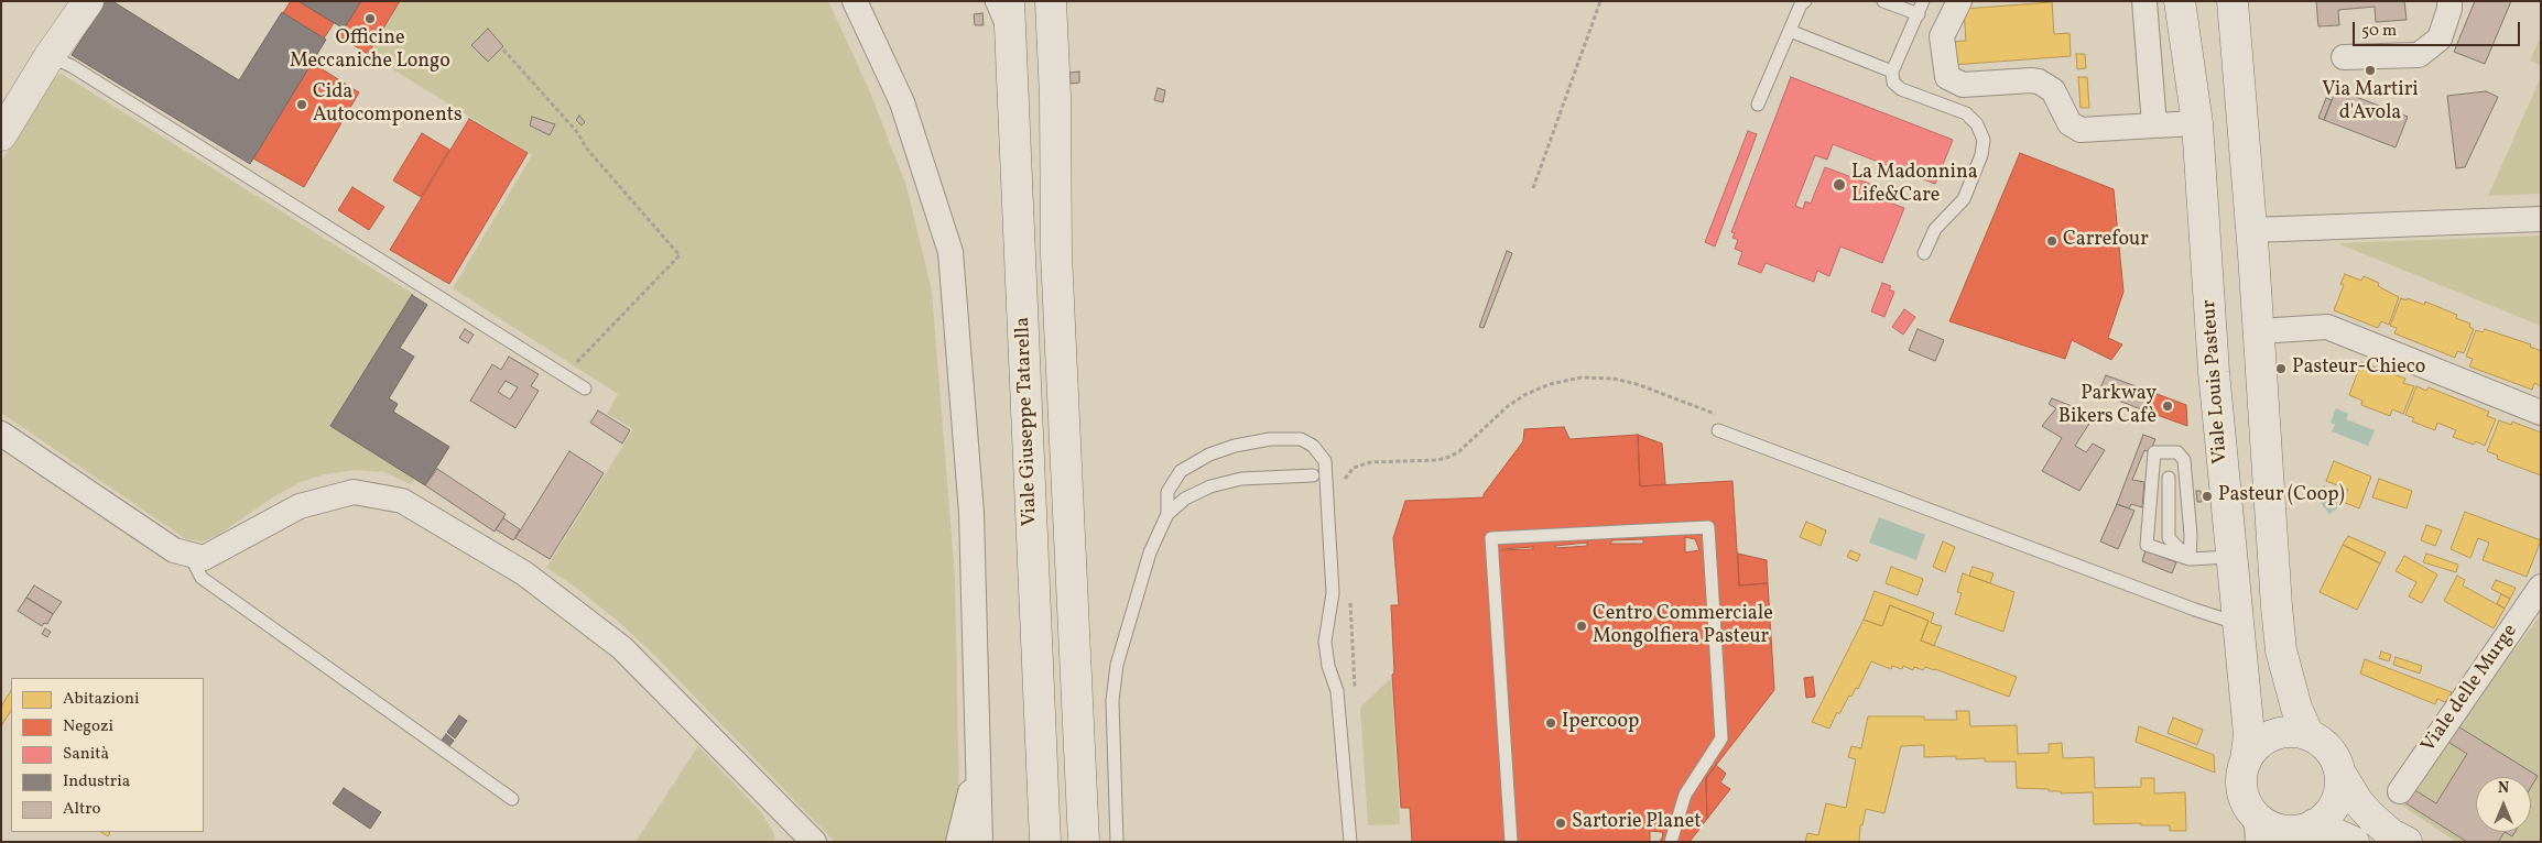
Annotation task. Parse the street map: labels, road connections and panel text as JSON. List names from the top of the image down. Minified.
{"streets":{"main road":["Viale Louis Pasteur","Viale Giuseppe Tatarella"],"street":["Viale delle Murge"]},"places":["Officine Meccaniche Longo","Via Martiri d'Avola","Cida Autocomponents","La Madonnina Life&Care","Carrefour","Pasteur-Chieco","Parkway Bikers Cafè","Pasteur (Coop)","Centro Commerciale Mongolfiera Pasteur","Ipercoop","Sartorie Planet"],"legend":["Abitazioni","Negozi","Sanità","Industria","Altro"],"scale_bar":"50 m","north":"top"}
